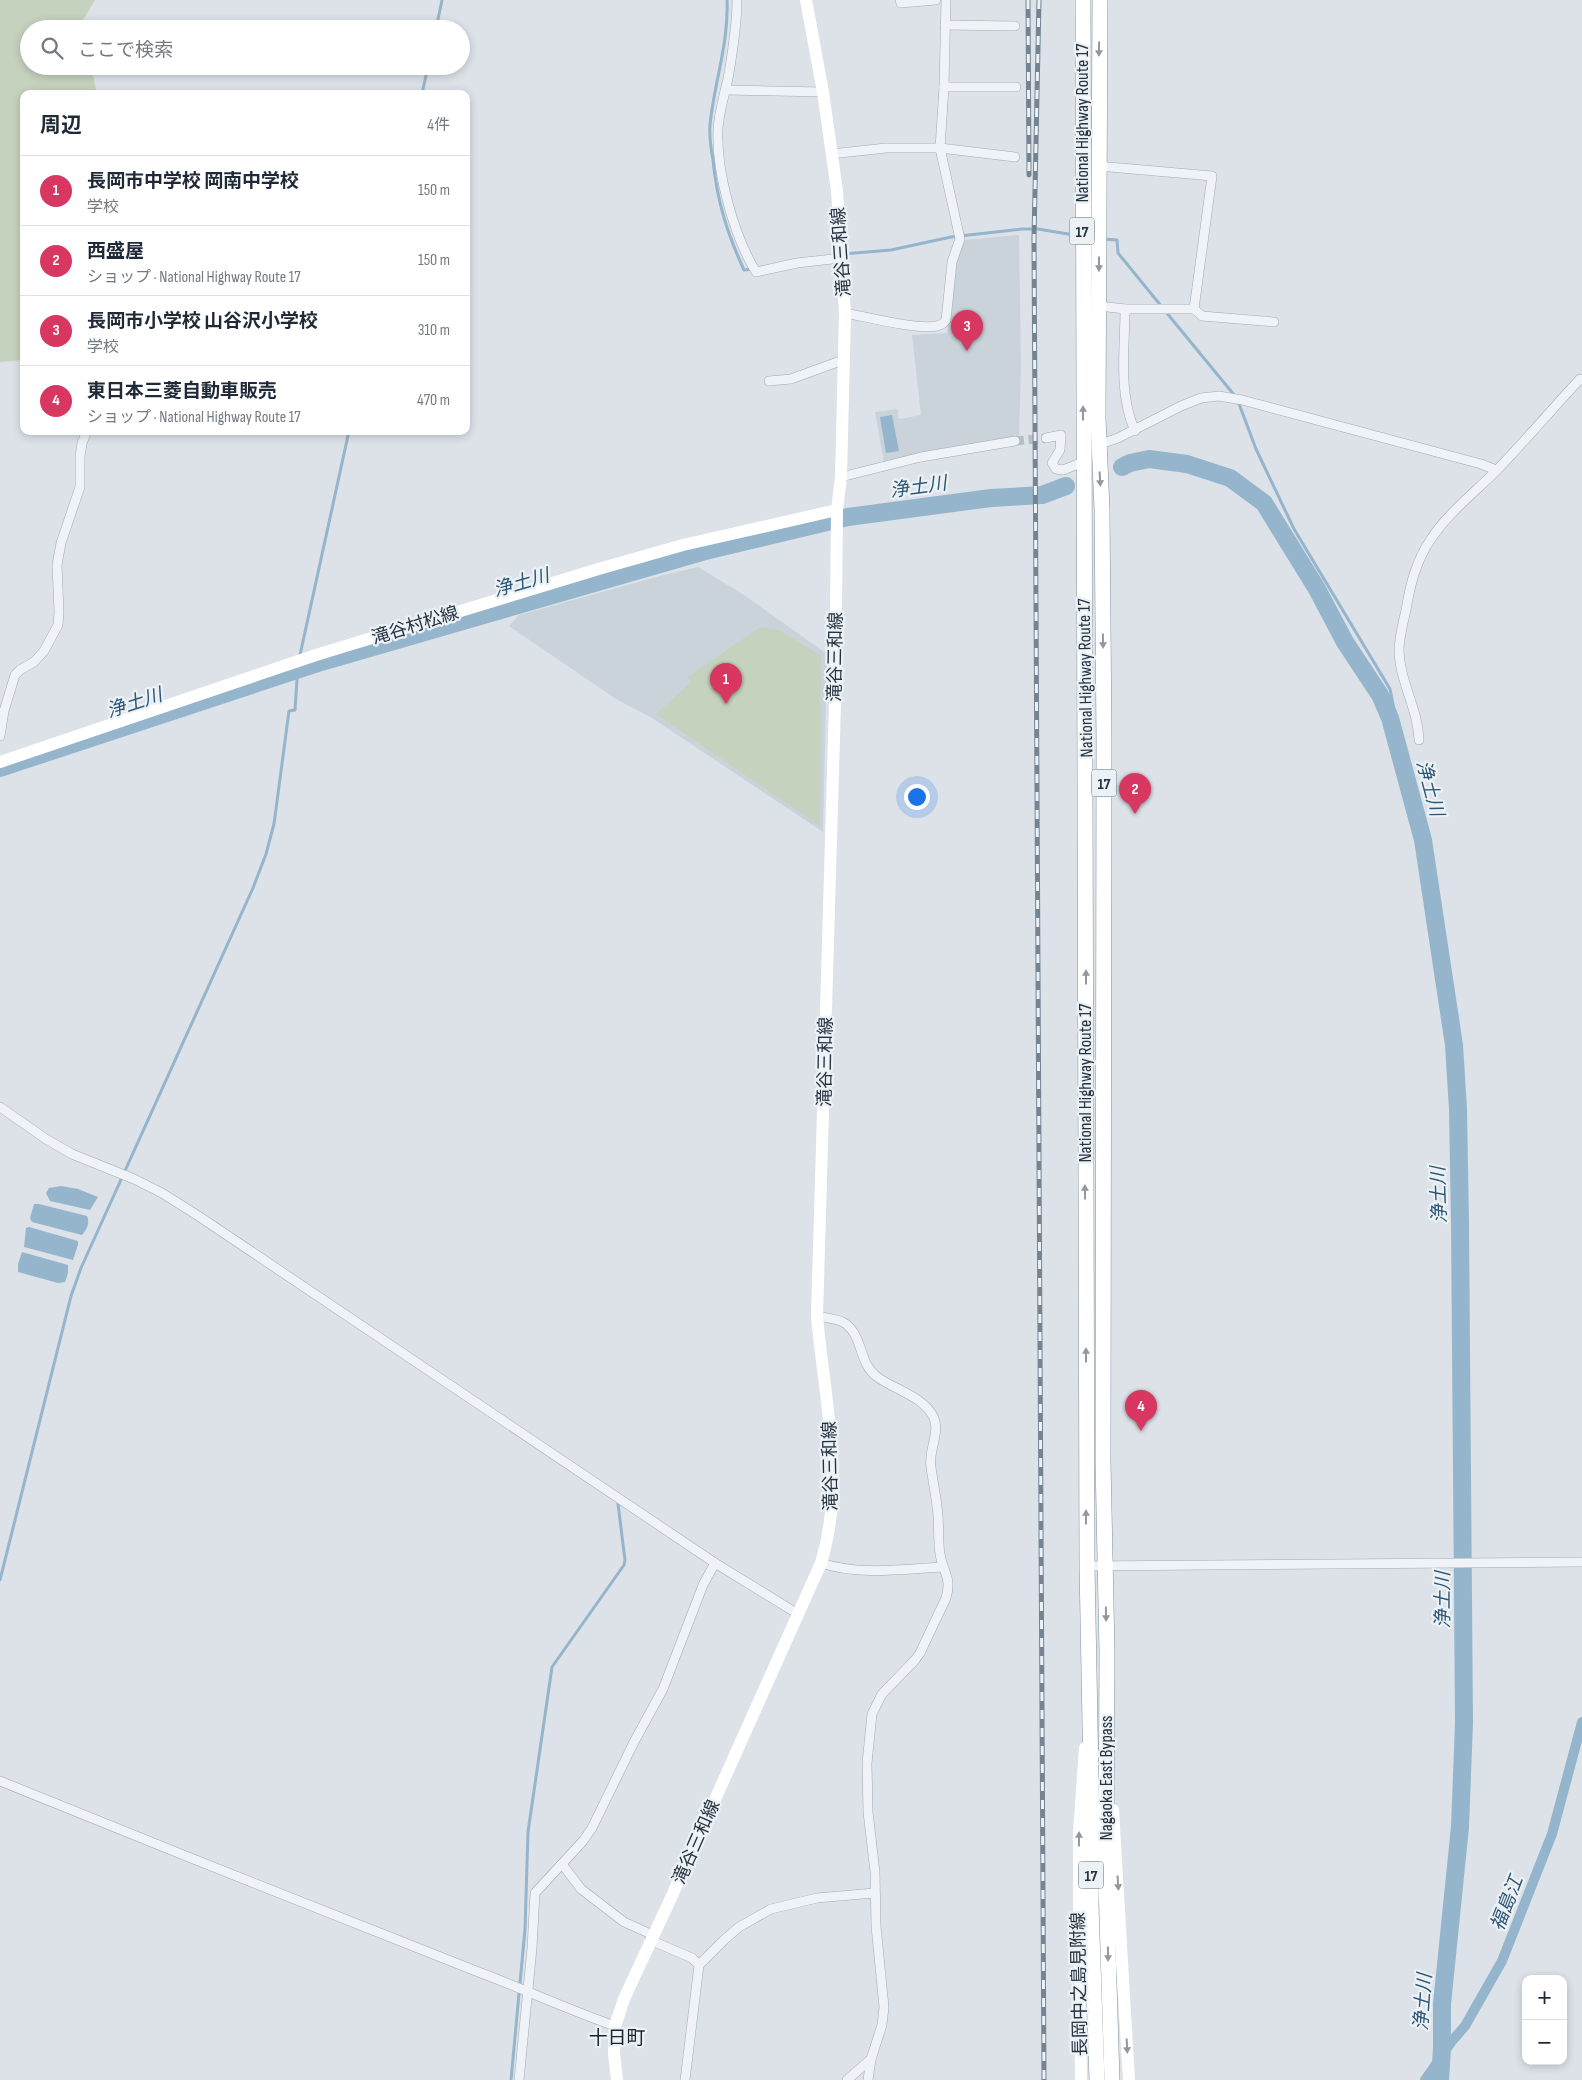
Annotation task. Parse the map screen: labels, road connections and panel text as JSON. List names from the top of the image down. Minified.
{"streets":{"highway":["National Highway Route 17","17","Nagaoka East Bypass"],"main road":["滝谷三和線","滝谷村松線","長岡中之島見附線"]},"crossings":[["National Highway Route 17","Nagaoka East Bypass"],["滝谷三和線","滝谷村松線"],["Nagaoka East Bypass","長岡中之島見附線"]],"districts":["十日町"],"water":["浄土川","福島江"],"page":{"search":"ここで検索","heading":["周辺","4件"],"list":[{"mark":"1","name":"長岡市中学校 岡南中学校","note":"学校","value":"150 m"},{"mark":"2","name":"西盛屋","note":"ショップ · National Highway Route 17","value":"150 m"},{"mark":"3","name":"長岡市小学校 山谷沢小学校","note":"学校","value":"310 m"},{"mark":"4","name":"東日本三菱自動車販売","note":"ショップ · National Highway Route 17","value":"470 m"}],"pins":["3","1","2","4"],"map_buttons":["+","−"]}}
